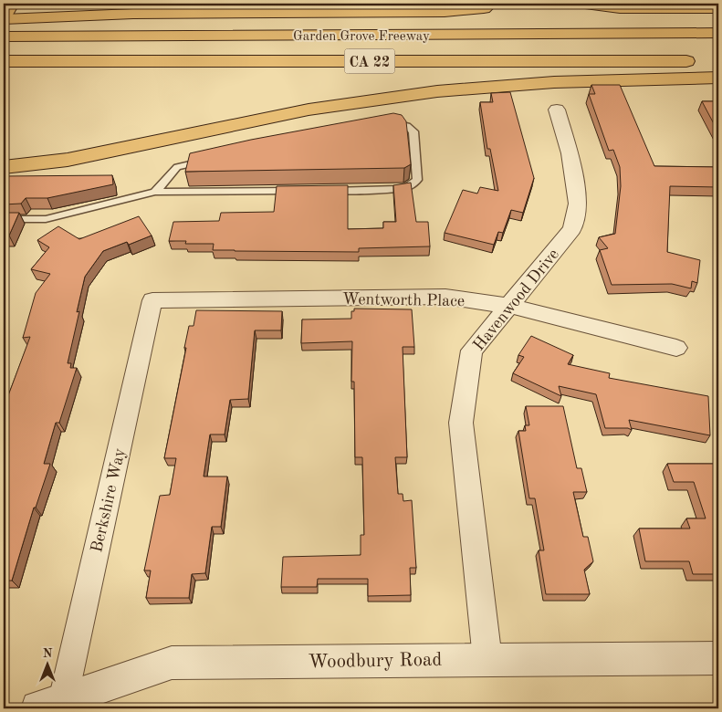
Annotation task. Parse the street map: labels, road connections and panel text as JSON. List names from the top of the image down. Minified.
{"streets":{"main road":["Garden Grove Freeway","CA 22"],"street":["Wentworth Place","Havenwood Drive","Berkshire Way","Woodbury Road"]},"crossings":[["Wentworth Place","Havenwood Drive"],["Wentworth Place","Berkshire Way"],["Havenwood Drive","Woodbury Road"],["Berkshire Way","Woodbury Road"]],"north":"top"}
